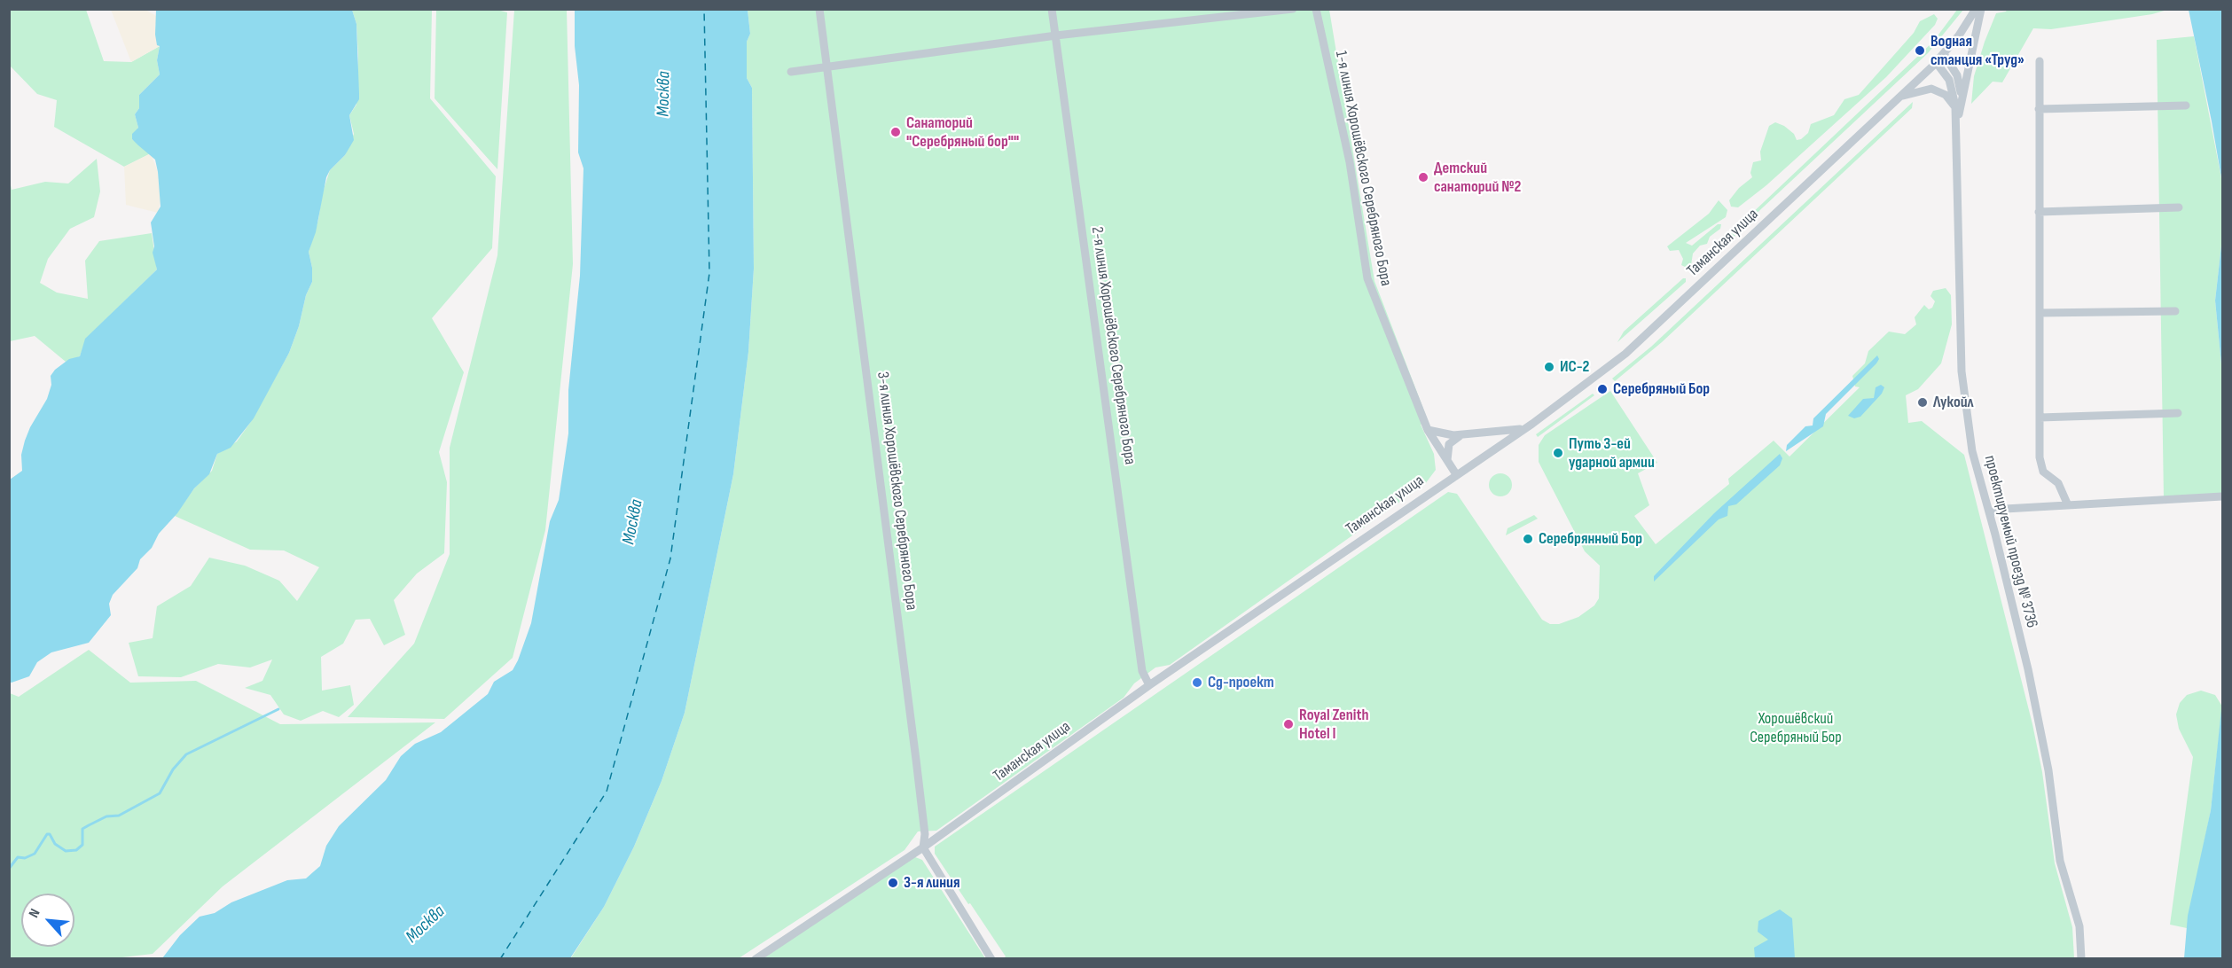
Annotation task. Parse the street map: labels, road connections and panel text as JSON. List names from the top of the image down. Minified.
{"streets":{"street":["1-я линия Хорошёвского Серебряного Бора","Таманская улица","2-я линия Хорошёвского Серебряного Бора","3-я линия Хорошёвского Серебряного Бора","проектируемый проезд № 3736"]},"crossings":[["1-я линия Хорошёвского Серебряного Бора","Таманская улица"],["Таманская улица","2-я линия Хорошёвского Серебряного Бора"],["Таманская улица","3-я линия Хорошёвского Серебряного Бора"]],"water":["Москва"],"parks":["Хорошёвский Серебряный Бор"],"places":["Водная станция «Труд»","Санаторий \"Серебряный бор\"\"","Детский санаторий №2","ИС-2","Серебряный Бор","Лукойл","Путь 3-ей ударной армии","Серебрянный Бор","Сд-проект","Royal Zenith Hotel I","3-я линия"],"north":"top left"}
